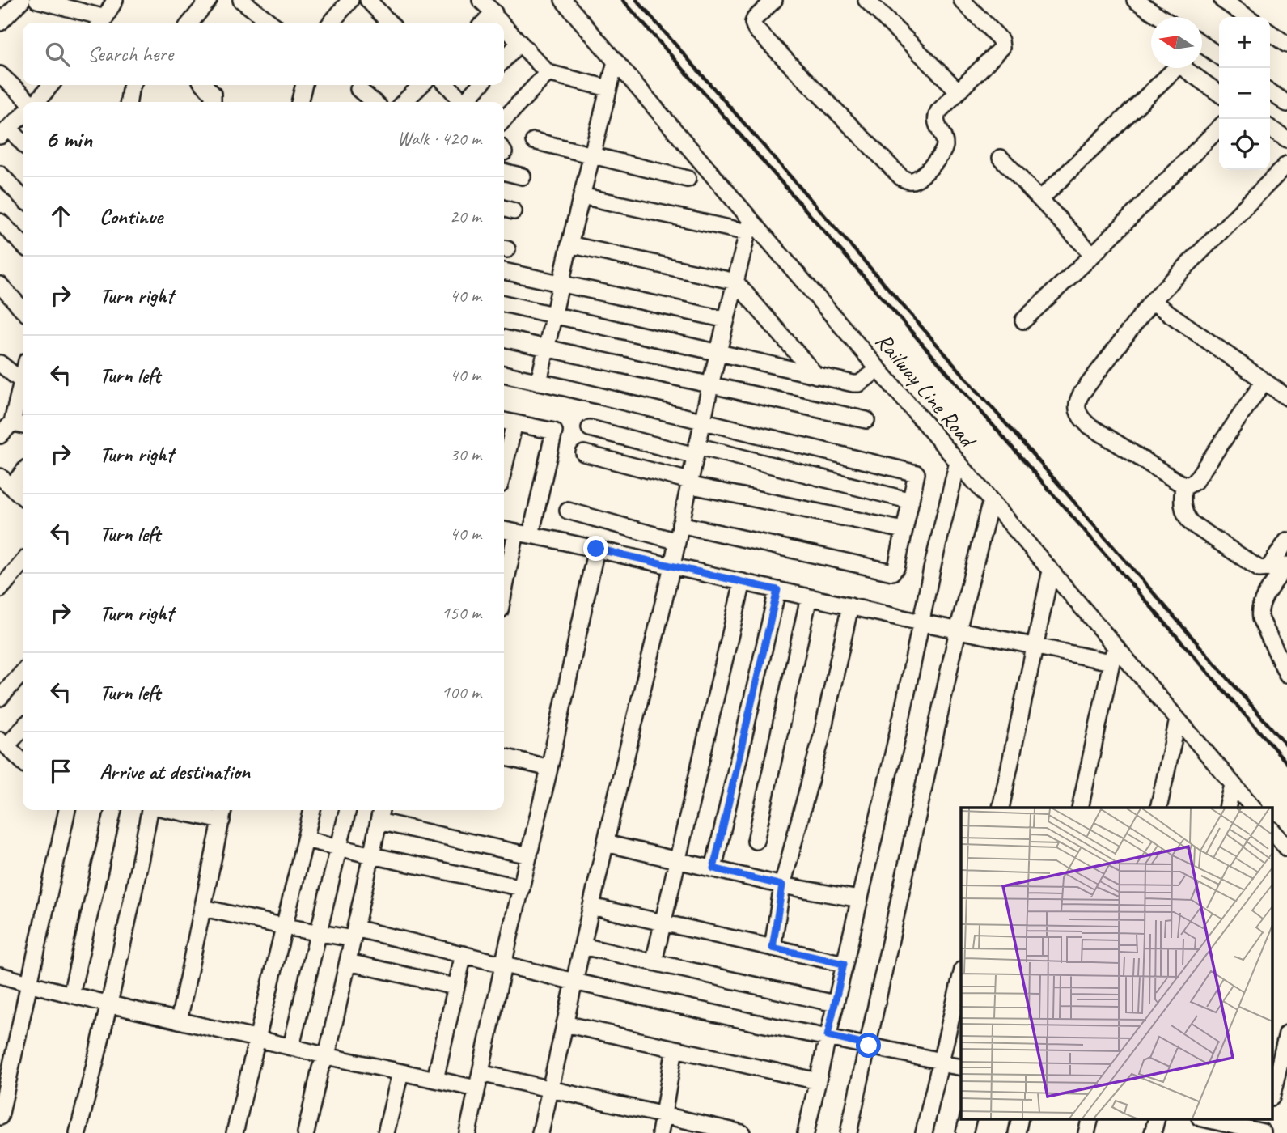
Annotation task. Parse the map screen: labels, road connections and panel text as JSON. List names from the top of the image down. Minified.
{"streets":{"street":["Railway Line Road"]},"north":"left","page":{"map_buttons":["+","−"],"search":"Search here","heading":["6 min","Walk · 420 m"],"list":[["Continue","20 m"],["Turn right","40 m"],["Turn left","40 m"],["Turn right","30 m"],["Turn left","40 m"],["Turn right","150 m"],["Turn left","100 m"],"Arrive at destination"]}}
